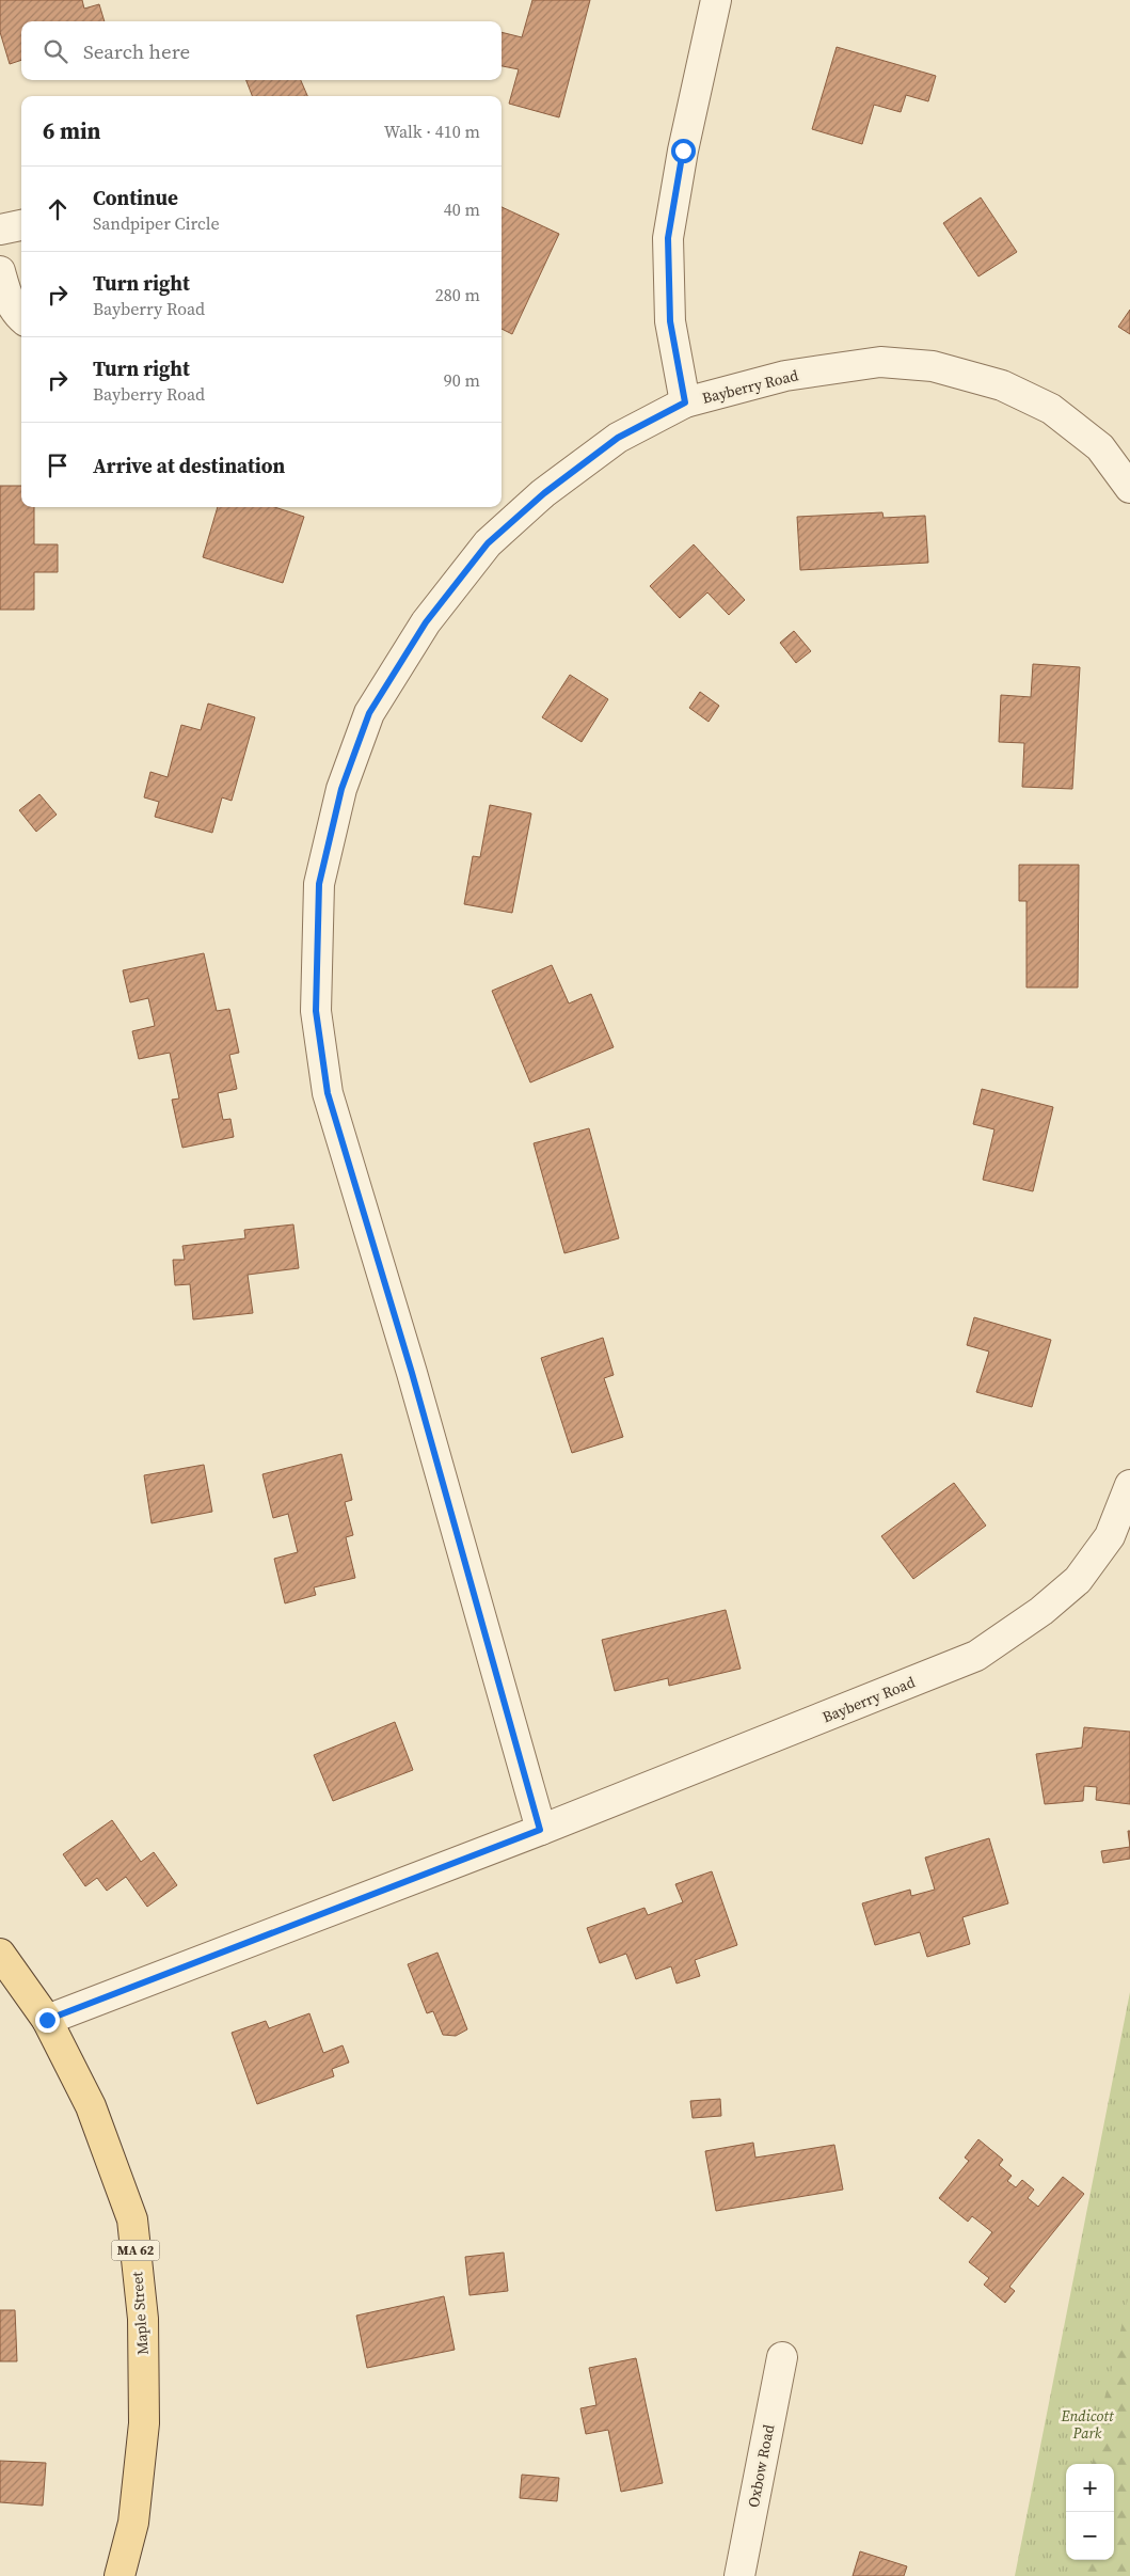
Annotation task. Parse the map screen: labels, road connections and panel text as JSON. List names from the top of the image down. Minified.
{"streets":{"main road":["MA 62","Maple Street"],"street":["Bayberry Road","Oxbow Road"]},"crossings":[["Bayberry Road","Maple Street"]],"parks":["Endicott Park"],"page":{"search":"Search here","heading":["6 min","Walk · 410 m"],"list":[["Continue","Sandpiper Circle","40 m"],["Turn right","Bayberry Road","280 m"],["Turn right","Bayberry Road","90 m"],"Arrive at destination"],"map_buttons":["+","−"]}}
